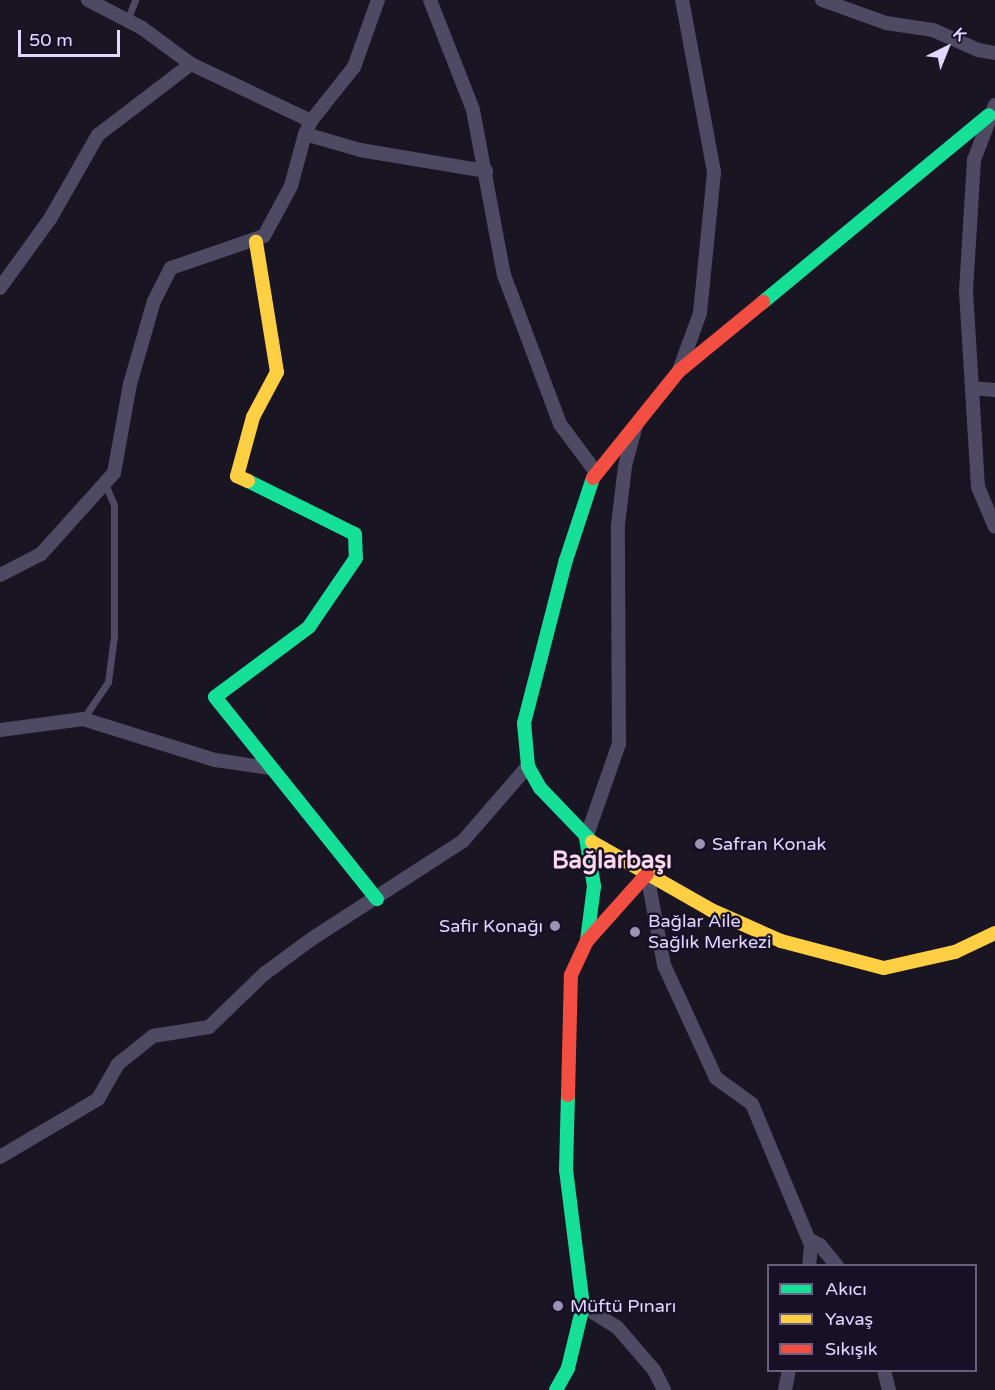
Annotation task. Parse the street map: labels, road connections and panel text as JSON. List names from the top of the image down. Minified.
{"districts":["Bağlarbaşı"],"places":["Safran Konak","Safir Konağı","Bağlar Aile Sağlık Merkezi","Müftü Pınarı"],"legend":["Akıcı","Yavaş","Sıkışık"],"scale_bar":"50 m","north":"top right"}
